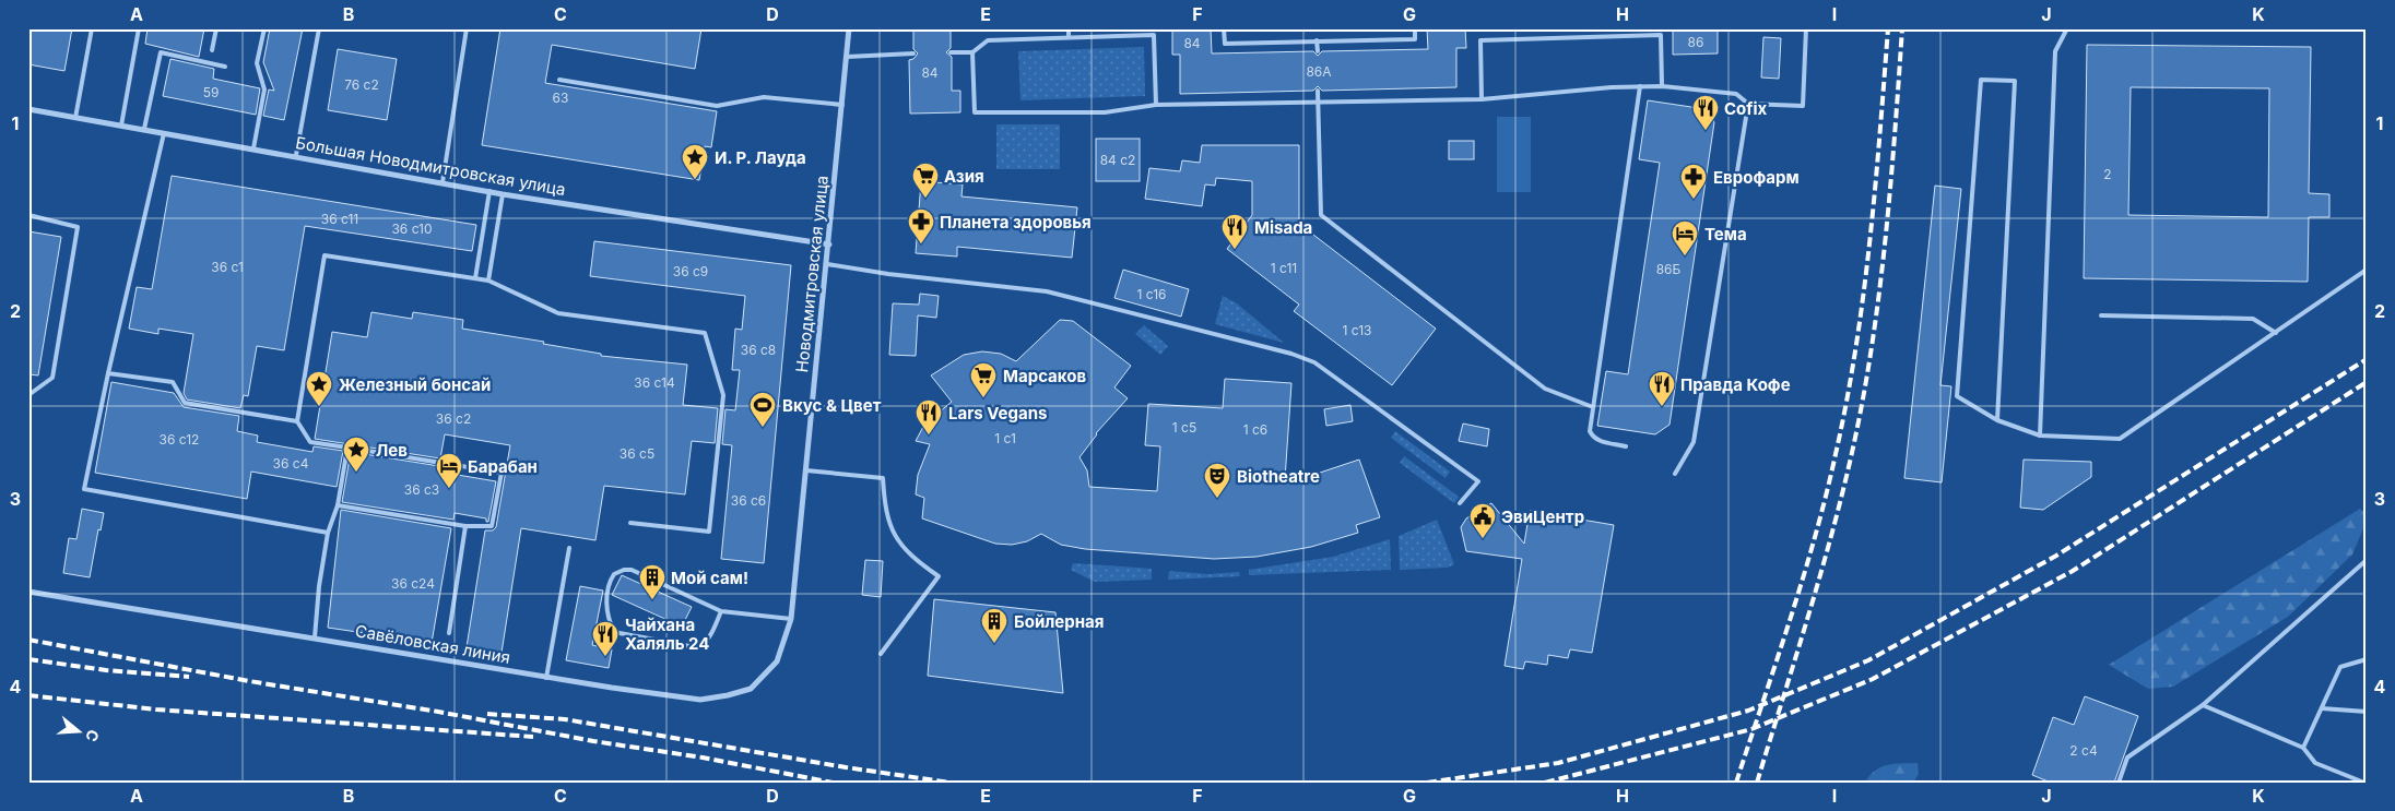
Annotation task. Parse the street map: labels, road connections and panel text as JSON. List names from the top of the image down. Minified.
{"streets":{"street":["Большая Новодмитровская улица","Новодмитровская улица","Савёловская линия"]},"crossings":[["Большая Новодмитровская улица","Новодмитровская улица"],["Новодмитровская улица","Савёловская линия"]],"places":{"restaurant":["Cofix","Misada","Правда Кофе","Lars Vegans","Чайхана Халяль 24"],"place":["И. Р. Лауда","Железный бонсай","Лев"],"supermarket":["Азия","Марсаков"],"pharmacy":["Еврофарм","Планета здоровья"],"hotel":["Тема","Барабан"],"sports":["Вкус & Цвет"],"theatre":["Biotheatre"],"public building":["ЭвиЦентр"],"building":["Мой сам!","Бойлерная"]},"house_numbers":["86","84","86А","84","76 с2","59","63","84 с2","2","36 с11","36 с10","36 с1","1 с11","86Б","36 с9","1 с16","1 с13","36 с8","36 с14","36 с2","1 с5","1 с6","1 с1","36 с12","36 с5","36 с4","36 с3","36 с6","36 с24","2 с4"],"north":"right","grid":{"columns":["A","B","C","D","E","F","G","H","I","J","K"],"rows":["1","2","3","4"]}}
